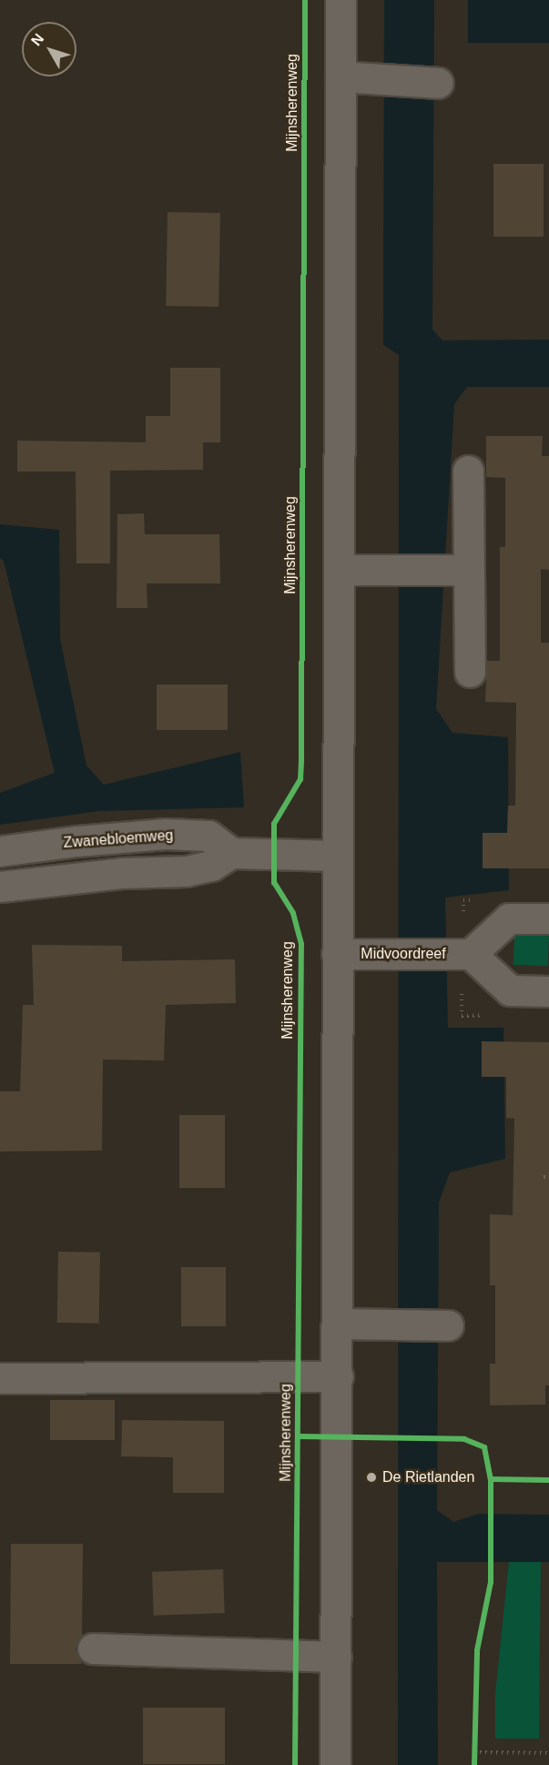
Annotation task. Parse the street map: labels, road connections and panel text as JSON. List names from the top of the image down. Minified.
{"streets":{"street":["Zwanebloemweg","Midvoordreef"],"cycle path":["Mijnsherenweg"]},"places":["De Rietlanden"],"north":"top left"}
